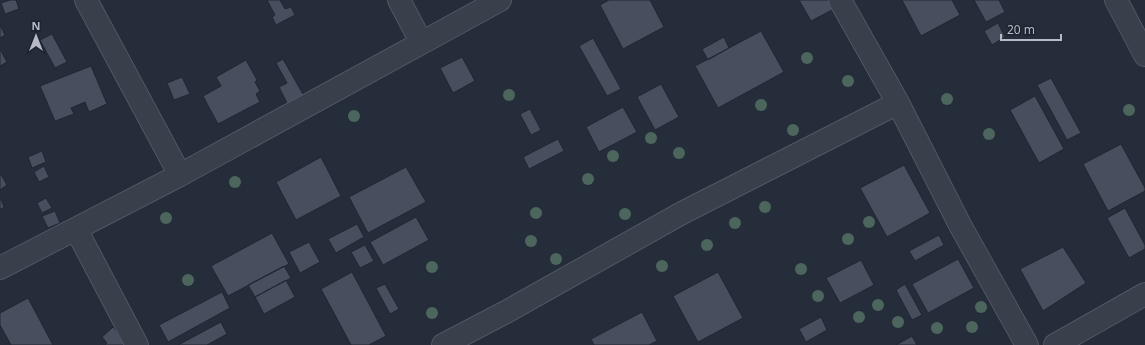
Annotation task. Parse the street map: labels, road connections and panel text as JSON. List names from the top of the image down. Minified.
{"scale_bar":"20 m","north":"top"}
